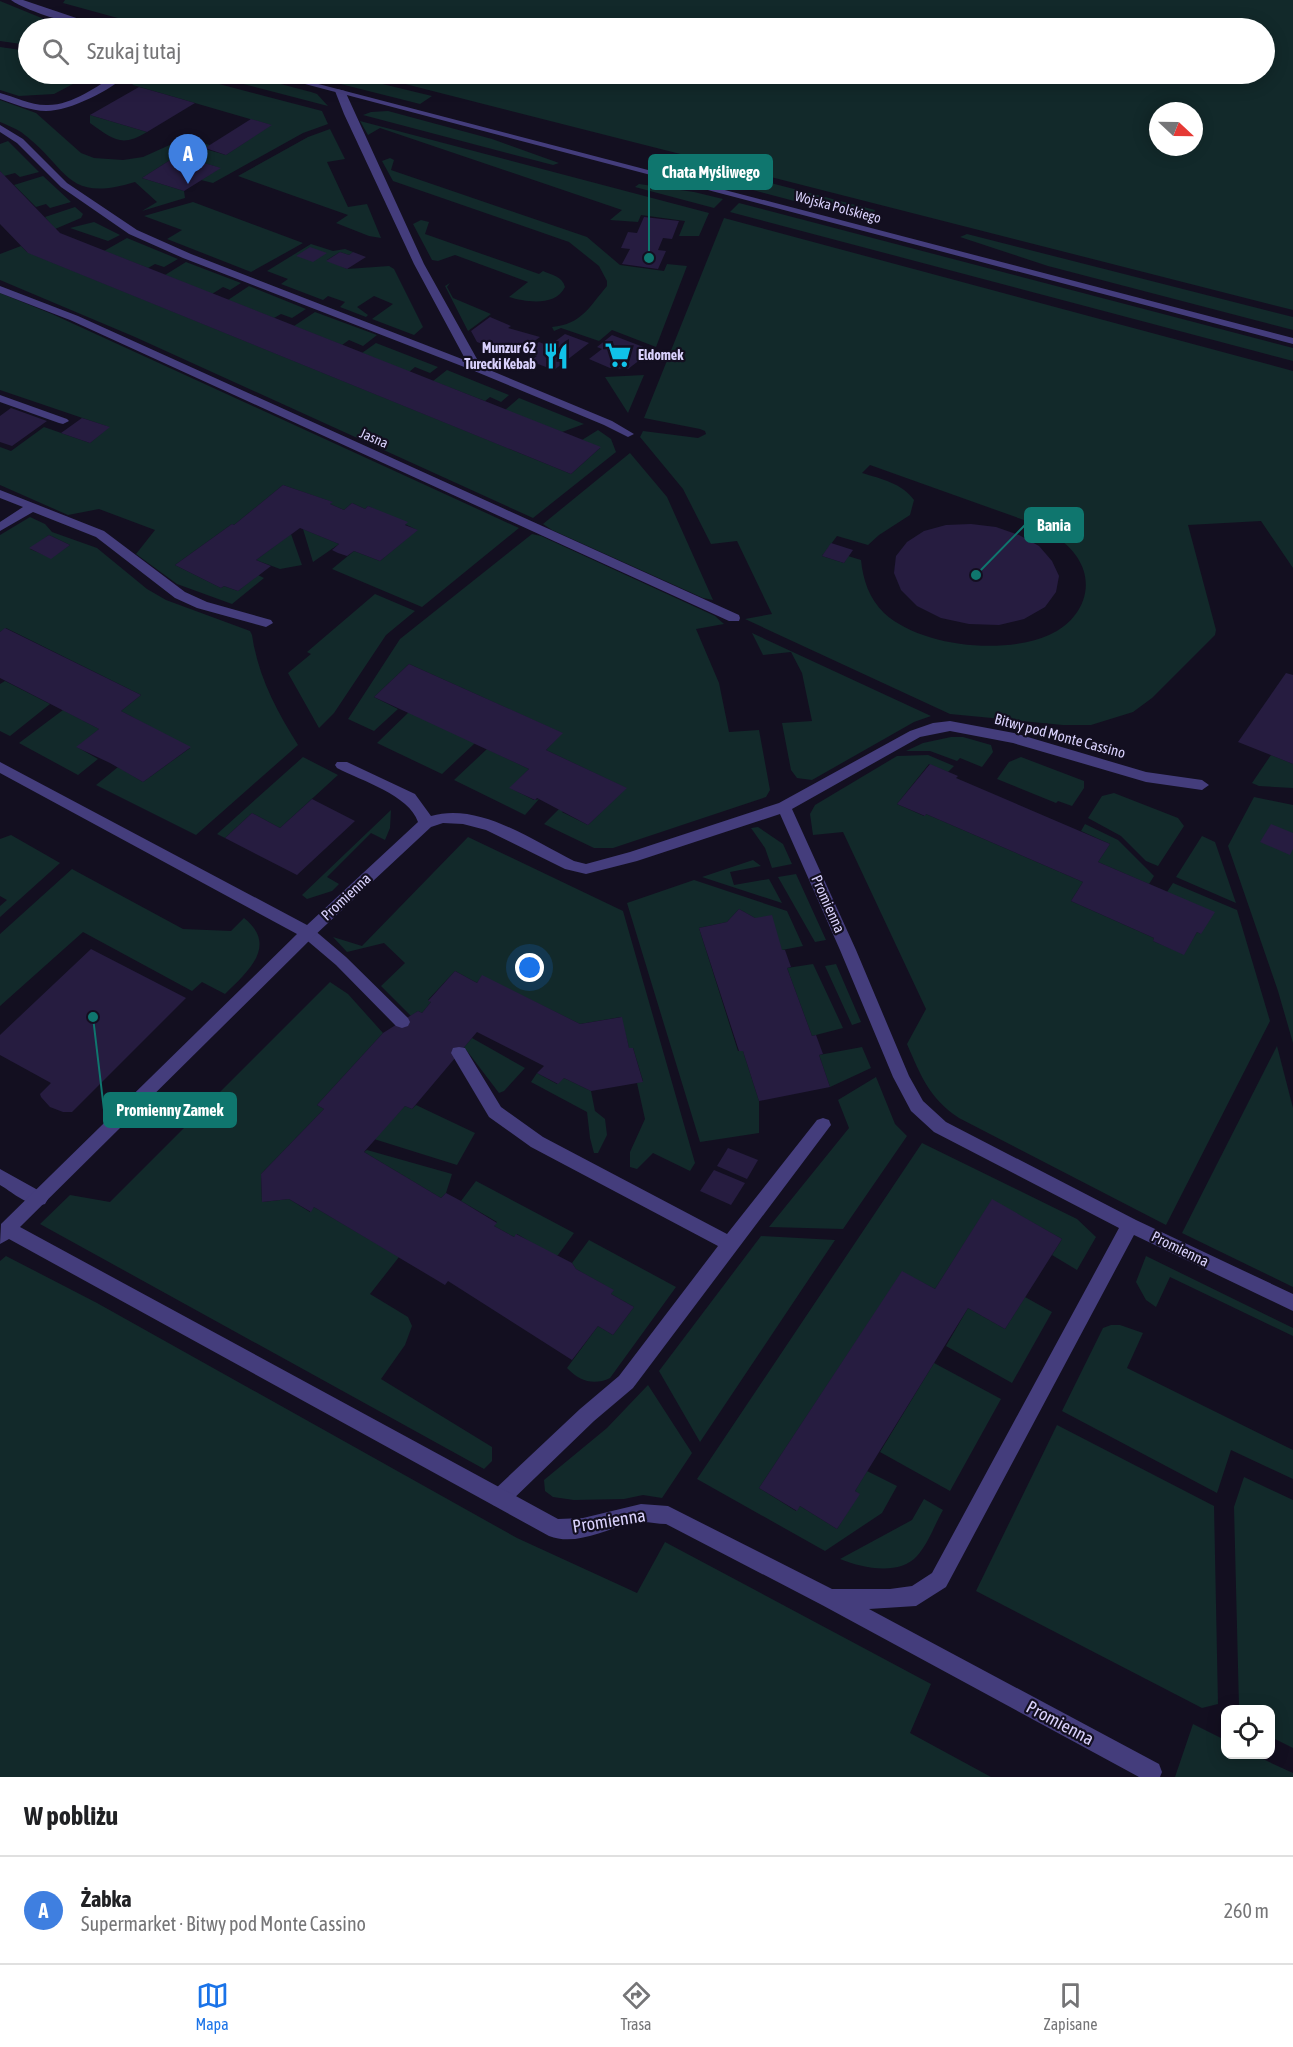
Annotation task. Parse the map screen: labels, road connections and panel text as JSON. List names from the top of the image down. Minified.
{"streets":{"street":["Wojska Polskiego","Jasna","Bitwy pod Monte Cassino","Promienna"]},"crossings":[["Bitwy pod Monte Cassino","Promienna"]],"places":{"other":["Chata Myśliwego","Bania","Promienny Zamek"],"supermarket":["Eldomek"],"restaurant":["Munzur 62 Turecki Kebab"]},"north":"right","page":{"search":"Szukaj tutaj","pins":"A","heading":"W pobliżu","list":[{"mark":"A","name":"Żabka","note":"Supermarket · Bitwy pod Monte Cassino","value":"260 m"}],"nav":["Mapa","Trasa","Zapisane"]}}
